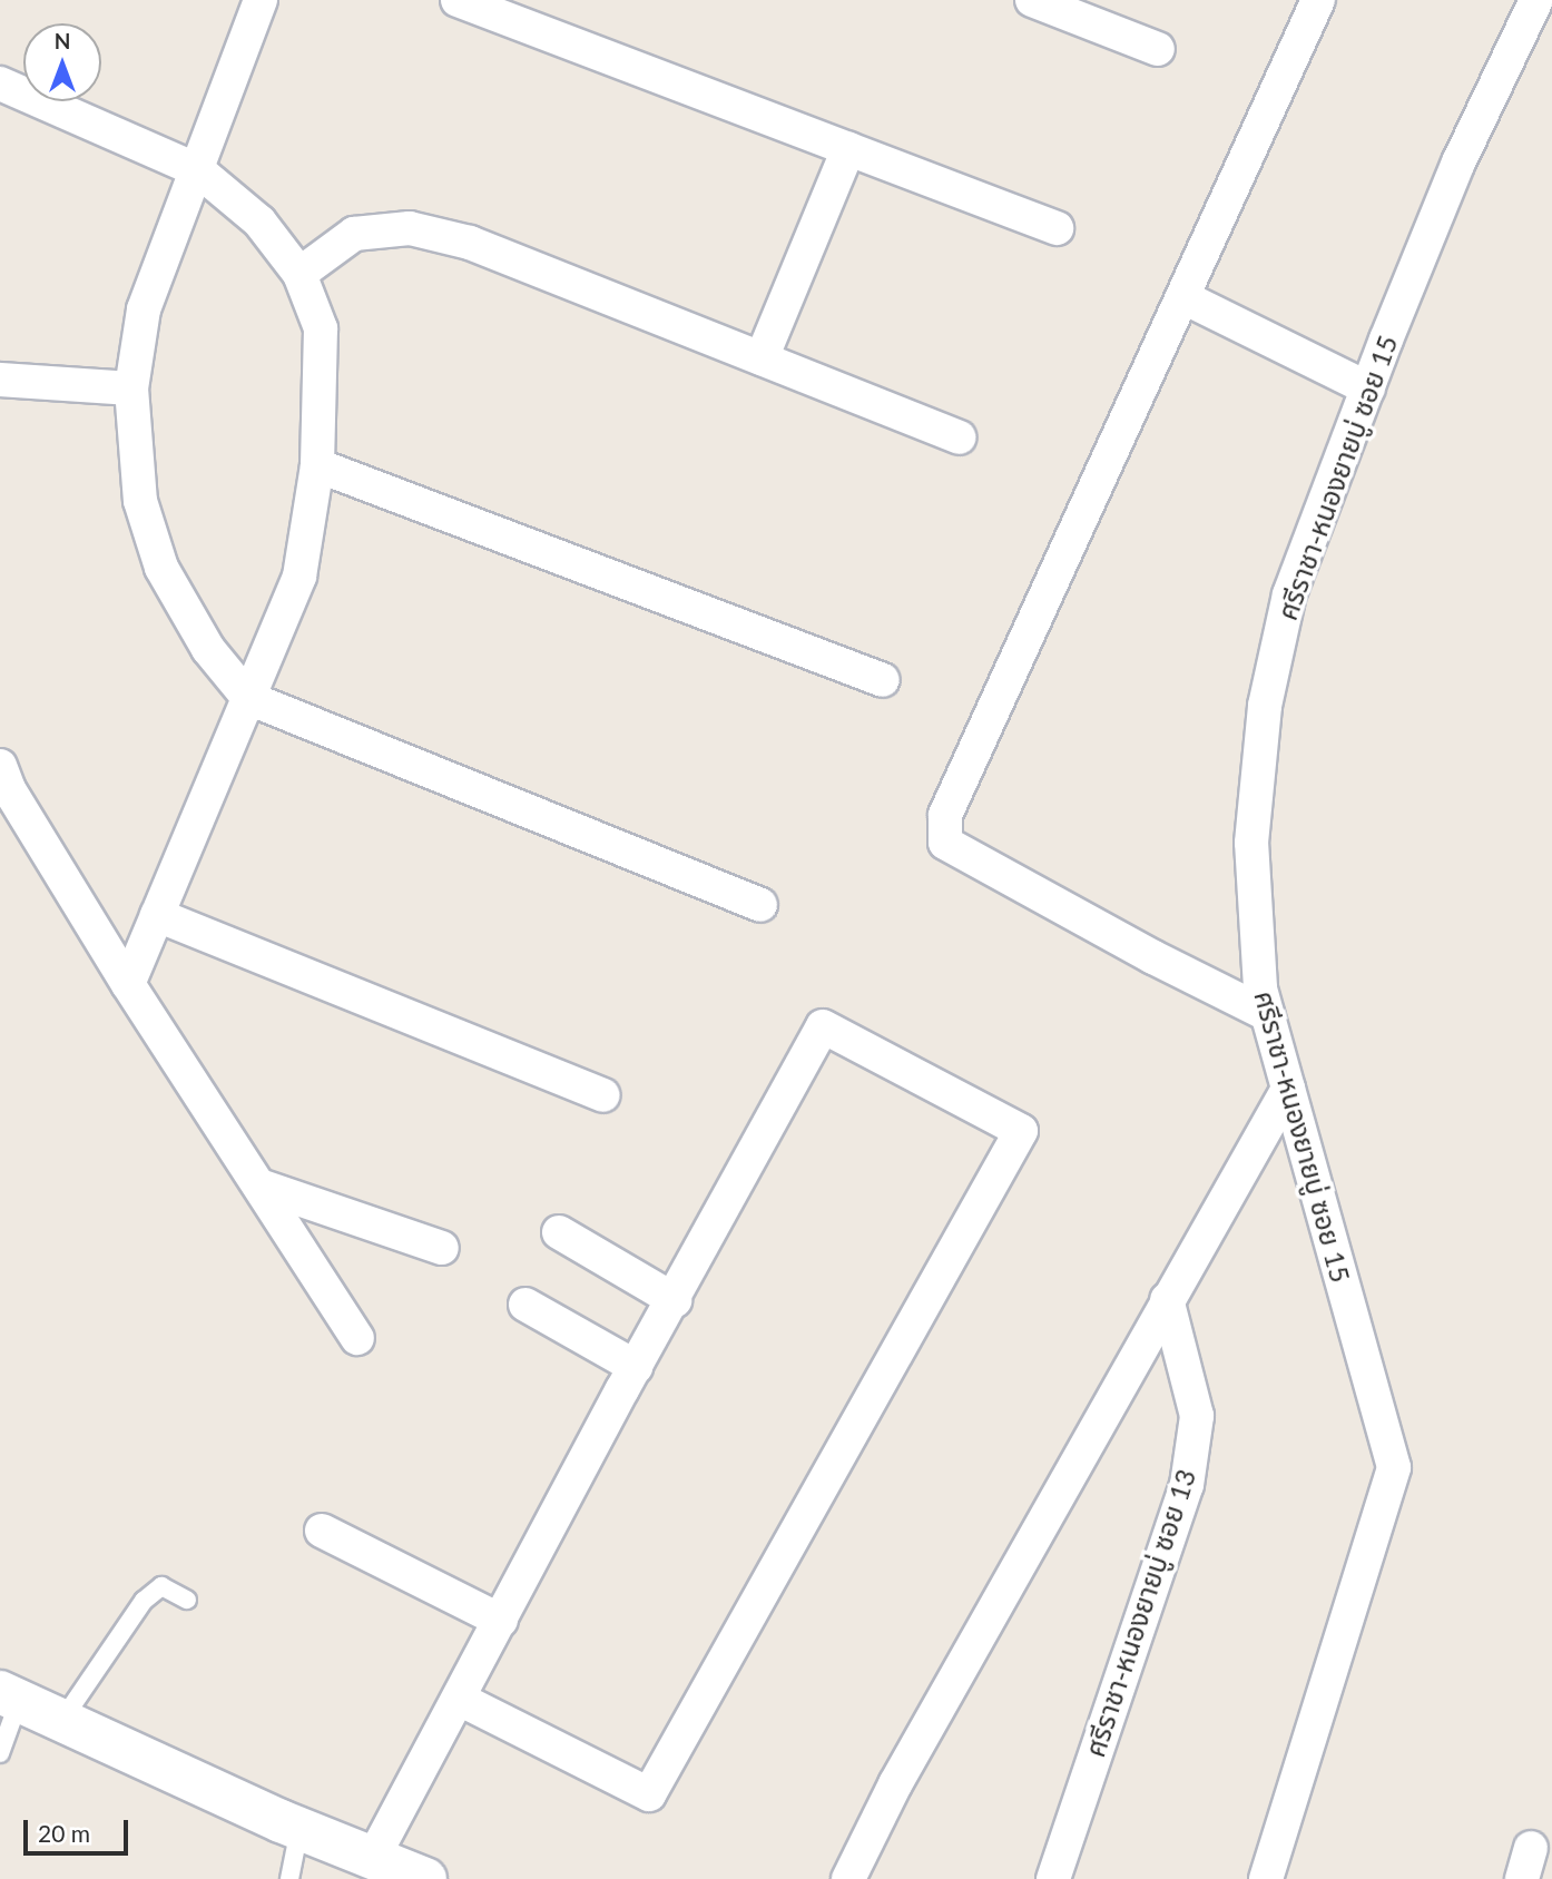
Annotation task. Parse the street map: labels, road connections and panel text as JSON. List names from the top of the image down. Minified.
{"streets":{"street":["ศรีราชา-หนองยายบู่ ซอย 15","ศรีราชา-หนองยายบู่ ซอย 13"]},"scale_bar":"20 m","north":"top"}
